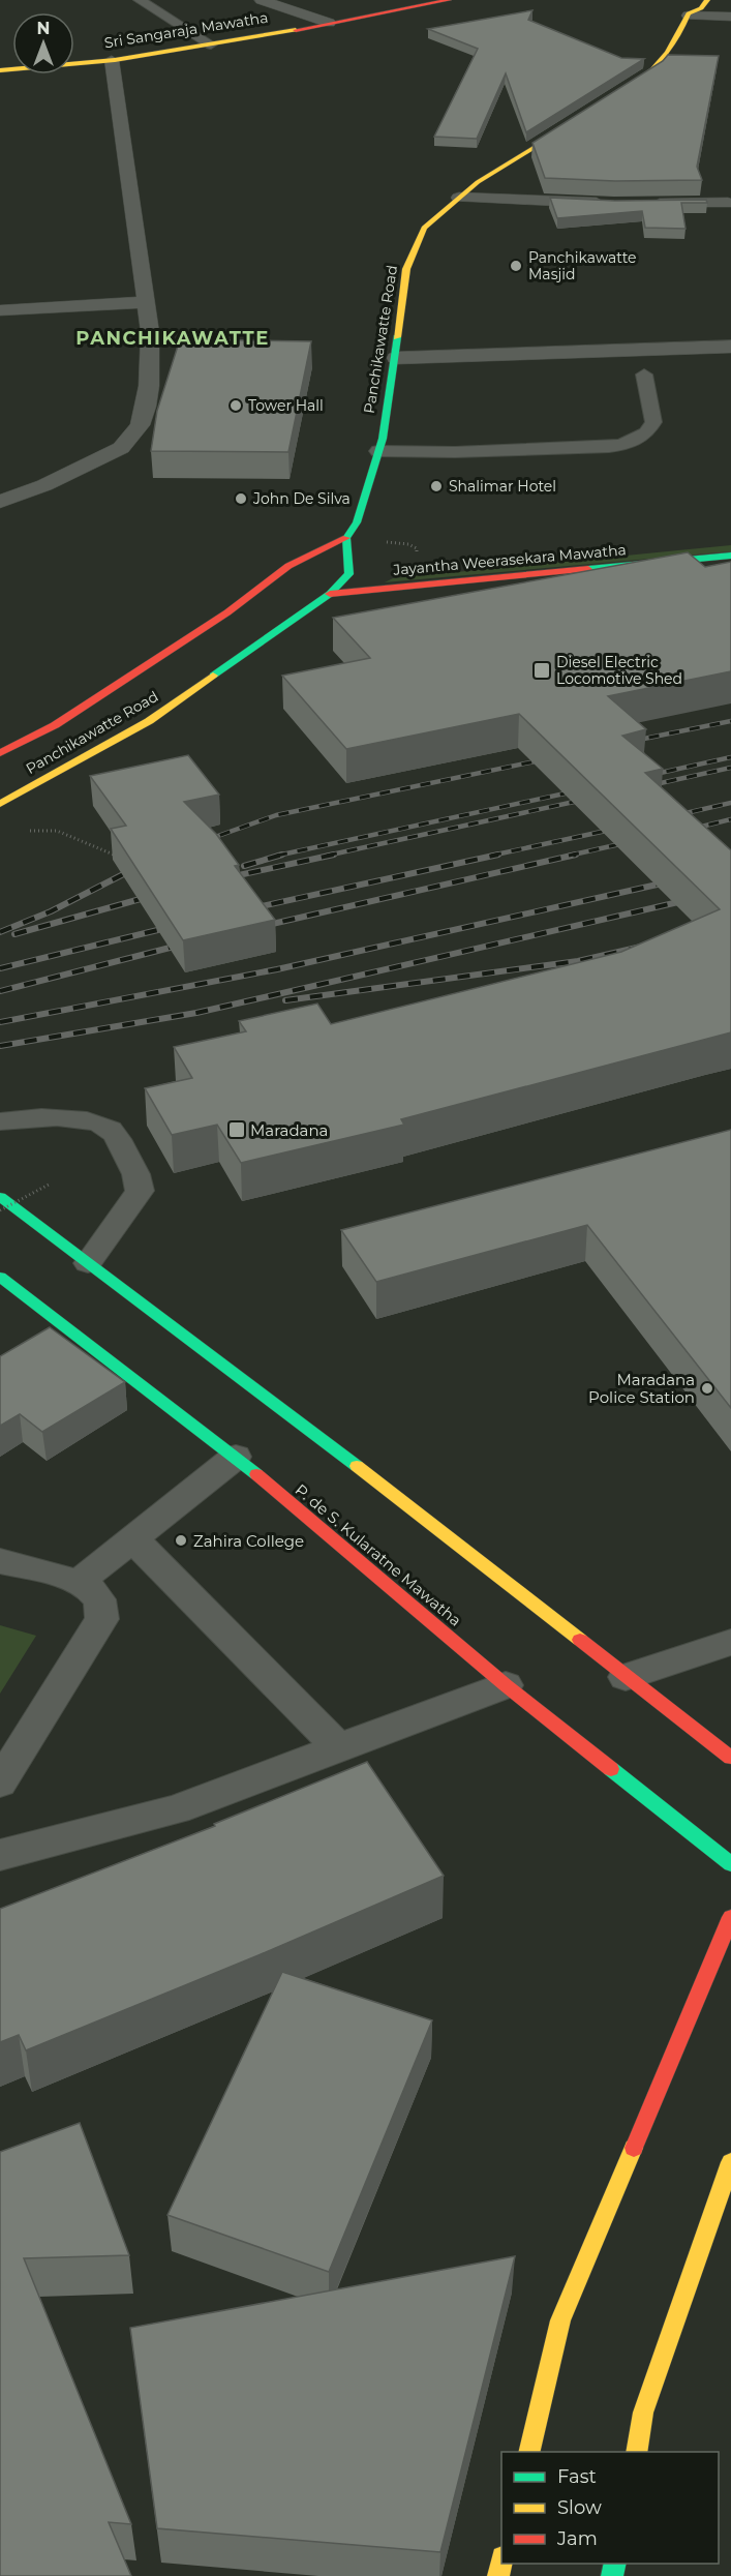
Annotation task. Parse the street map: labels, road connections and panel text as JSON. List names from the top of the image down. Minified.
{"streets":{"main road":["Sri Sangaraja Mawatha","Panchikawatte Road","Jayantha Weerasekara Mawatha","P. de S. Kularatne Mawatha"]},"crossings":[["Panchikawatte Road","Jayantha Weerasekara Mawatha"]],"districts":["PANCHIKAWATTE"],"places":{"other":["Panchikawatte Masjid","Tower Hall","Shalimar Hotel","John De Silva","Maradana Police Station","Zahira College"],"transit":["Diesel Electric Locomotive Shed","Maradana"]},"legend":["Fast","Slow","Jam"],"north":"top"}
